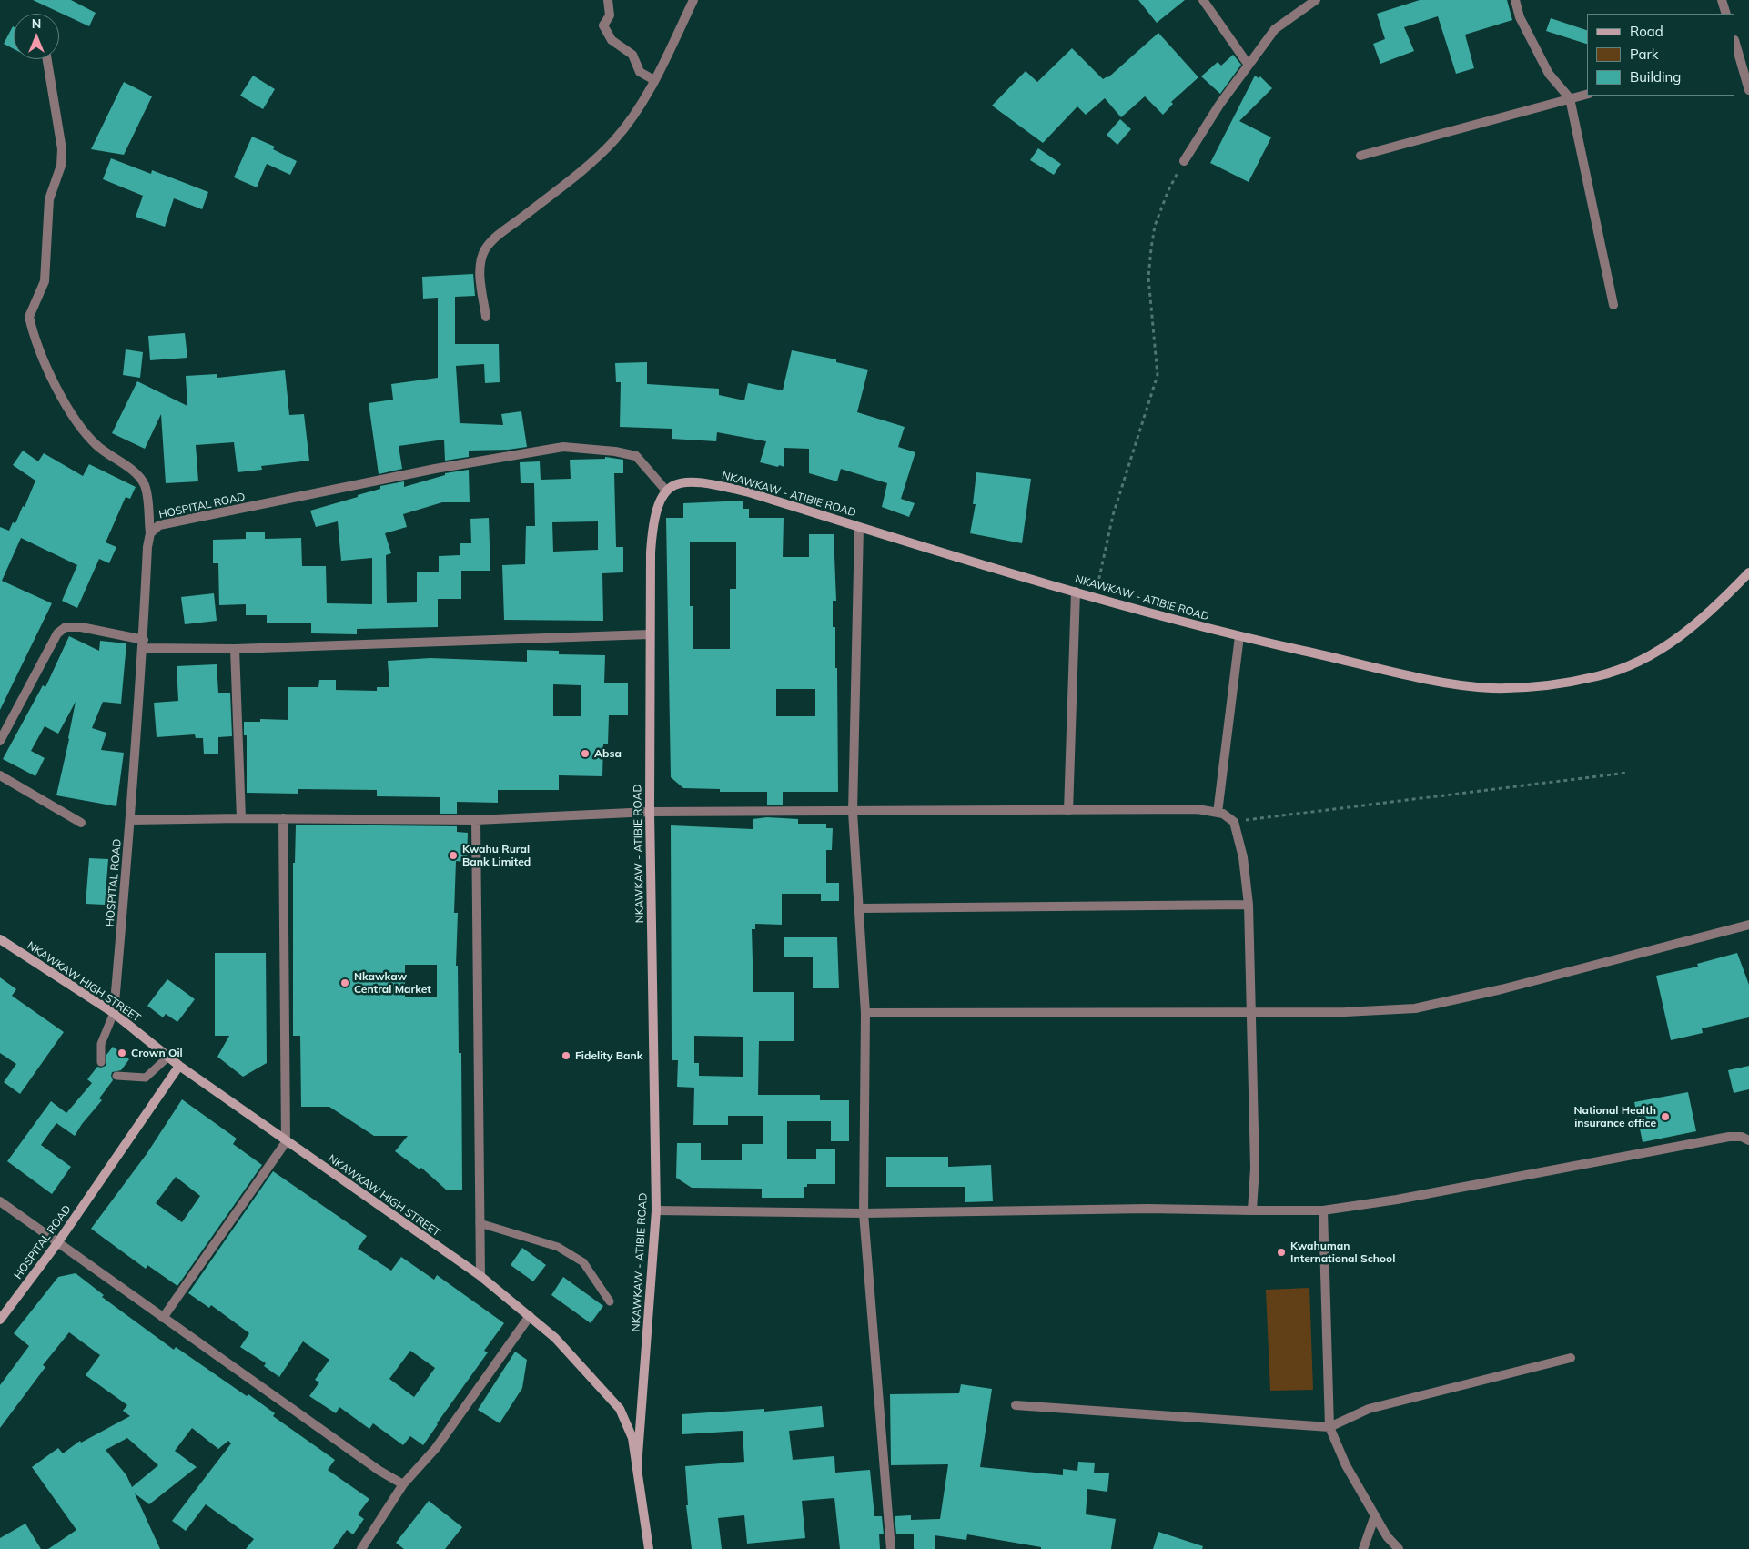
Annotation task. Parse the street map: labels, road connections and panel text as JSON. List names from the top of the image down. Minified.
{"streets":{"main road":["NKAWKAW - ATIBIE ROAD","HOSPITAL ROAD","NKAWKAW HIGH STREET"]},"crossings":[["NKAWKAW - ATIBIE ROAD","HOSPITAL ROAD"],["NKAWKAW - ATIBIE ROAD","NKAWKAW HIGH STREET"],["HOSPITAL ROAD","NKAWKAW HIGH STREET"]],"places":["Absa","Kwahu Rural Bank Limited","Nkawkaw Central Market","Crown Oil","Fidelity Bank","National Health insurance office","Kwahuman International School"],"legend":["Road","Park","Building"],"north":"top"}
